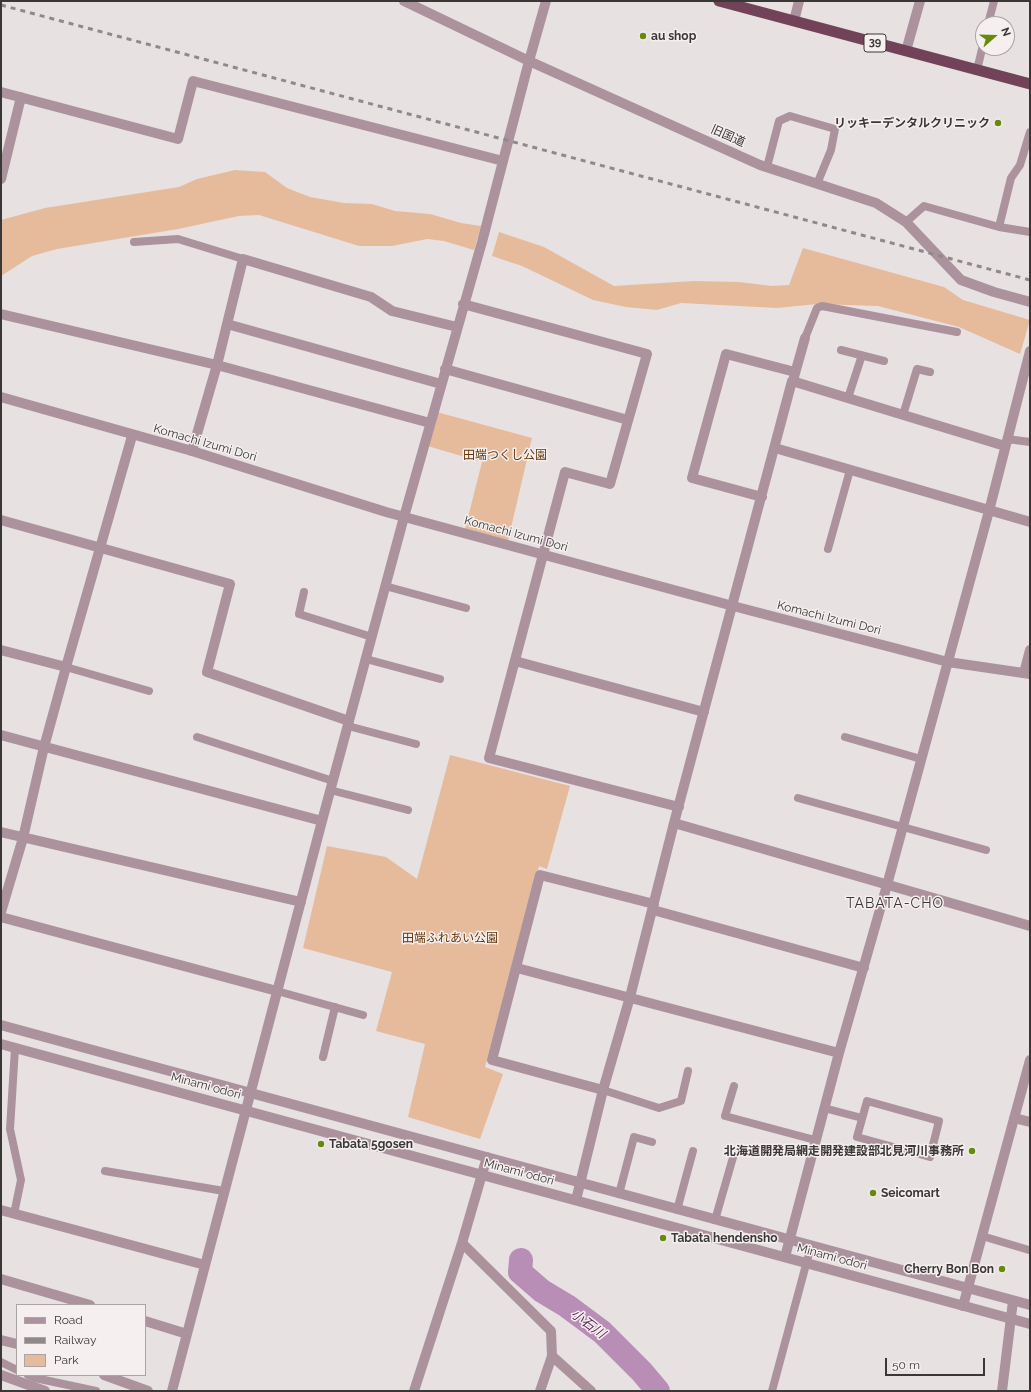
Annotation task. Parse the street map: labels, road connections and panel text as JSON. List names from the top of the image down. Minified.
{"streets":{"highway":["39"],"street":["旧国道","Komachi Izumi Dori","Minami odori"]},"districts":["TABATA-CHO"],"water":["小石川"],"parks":["田端つくし公園","田端ふれあい公園"],"places":["au shop","リッキーデンタルクリニック","Tabata 5gosen","北海道開発局網走開発建設部北見河川事務所","Seicomart","Tabata hendensho","Cherry Bon Bon"],"legend":["Road","Railway","Park"],"scale_bar":"50 m","north":"right"}
